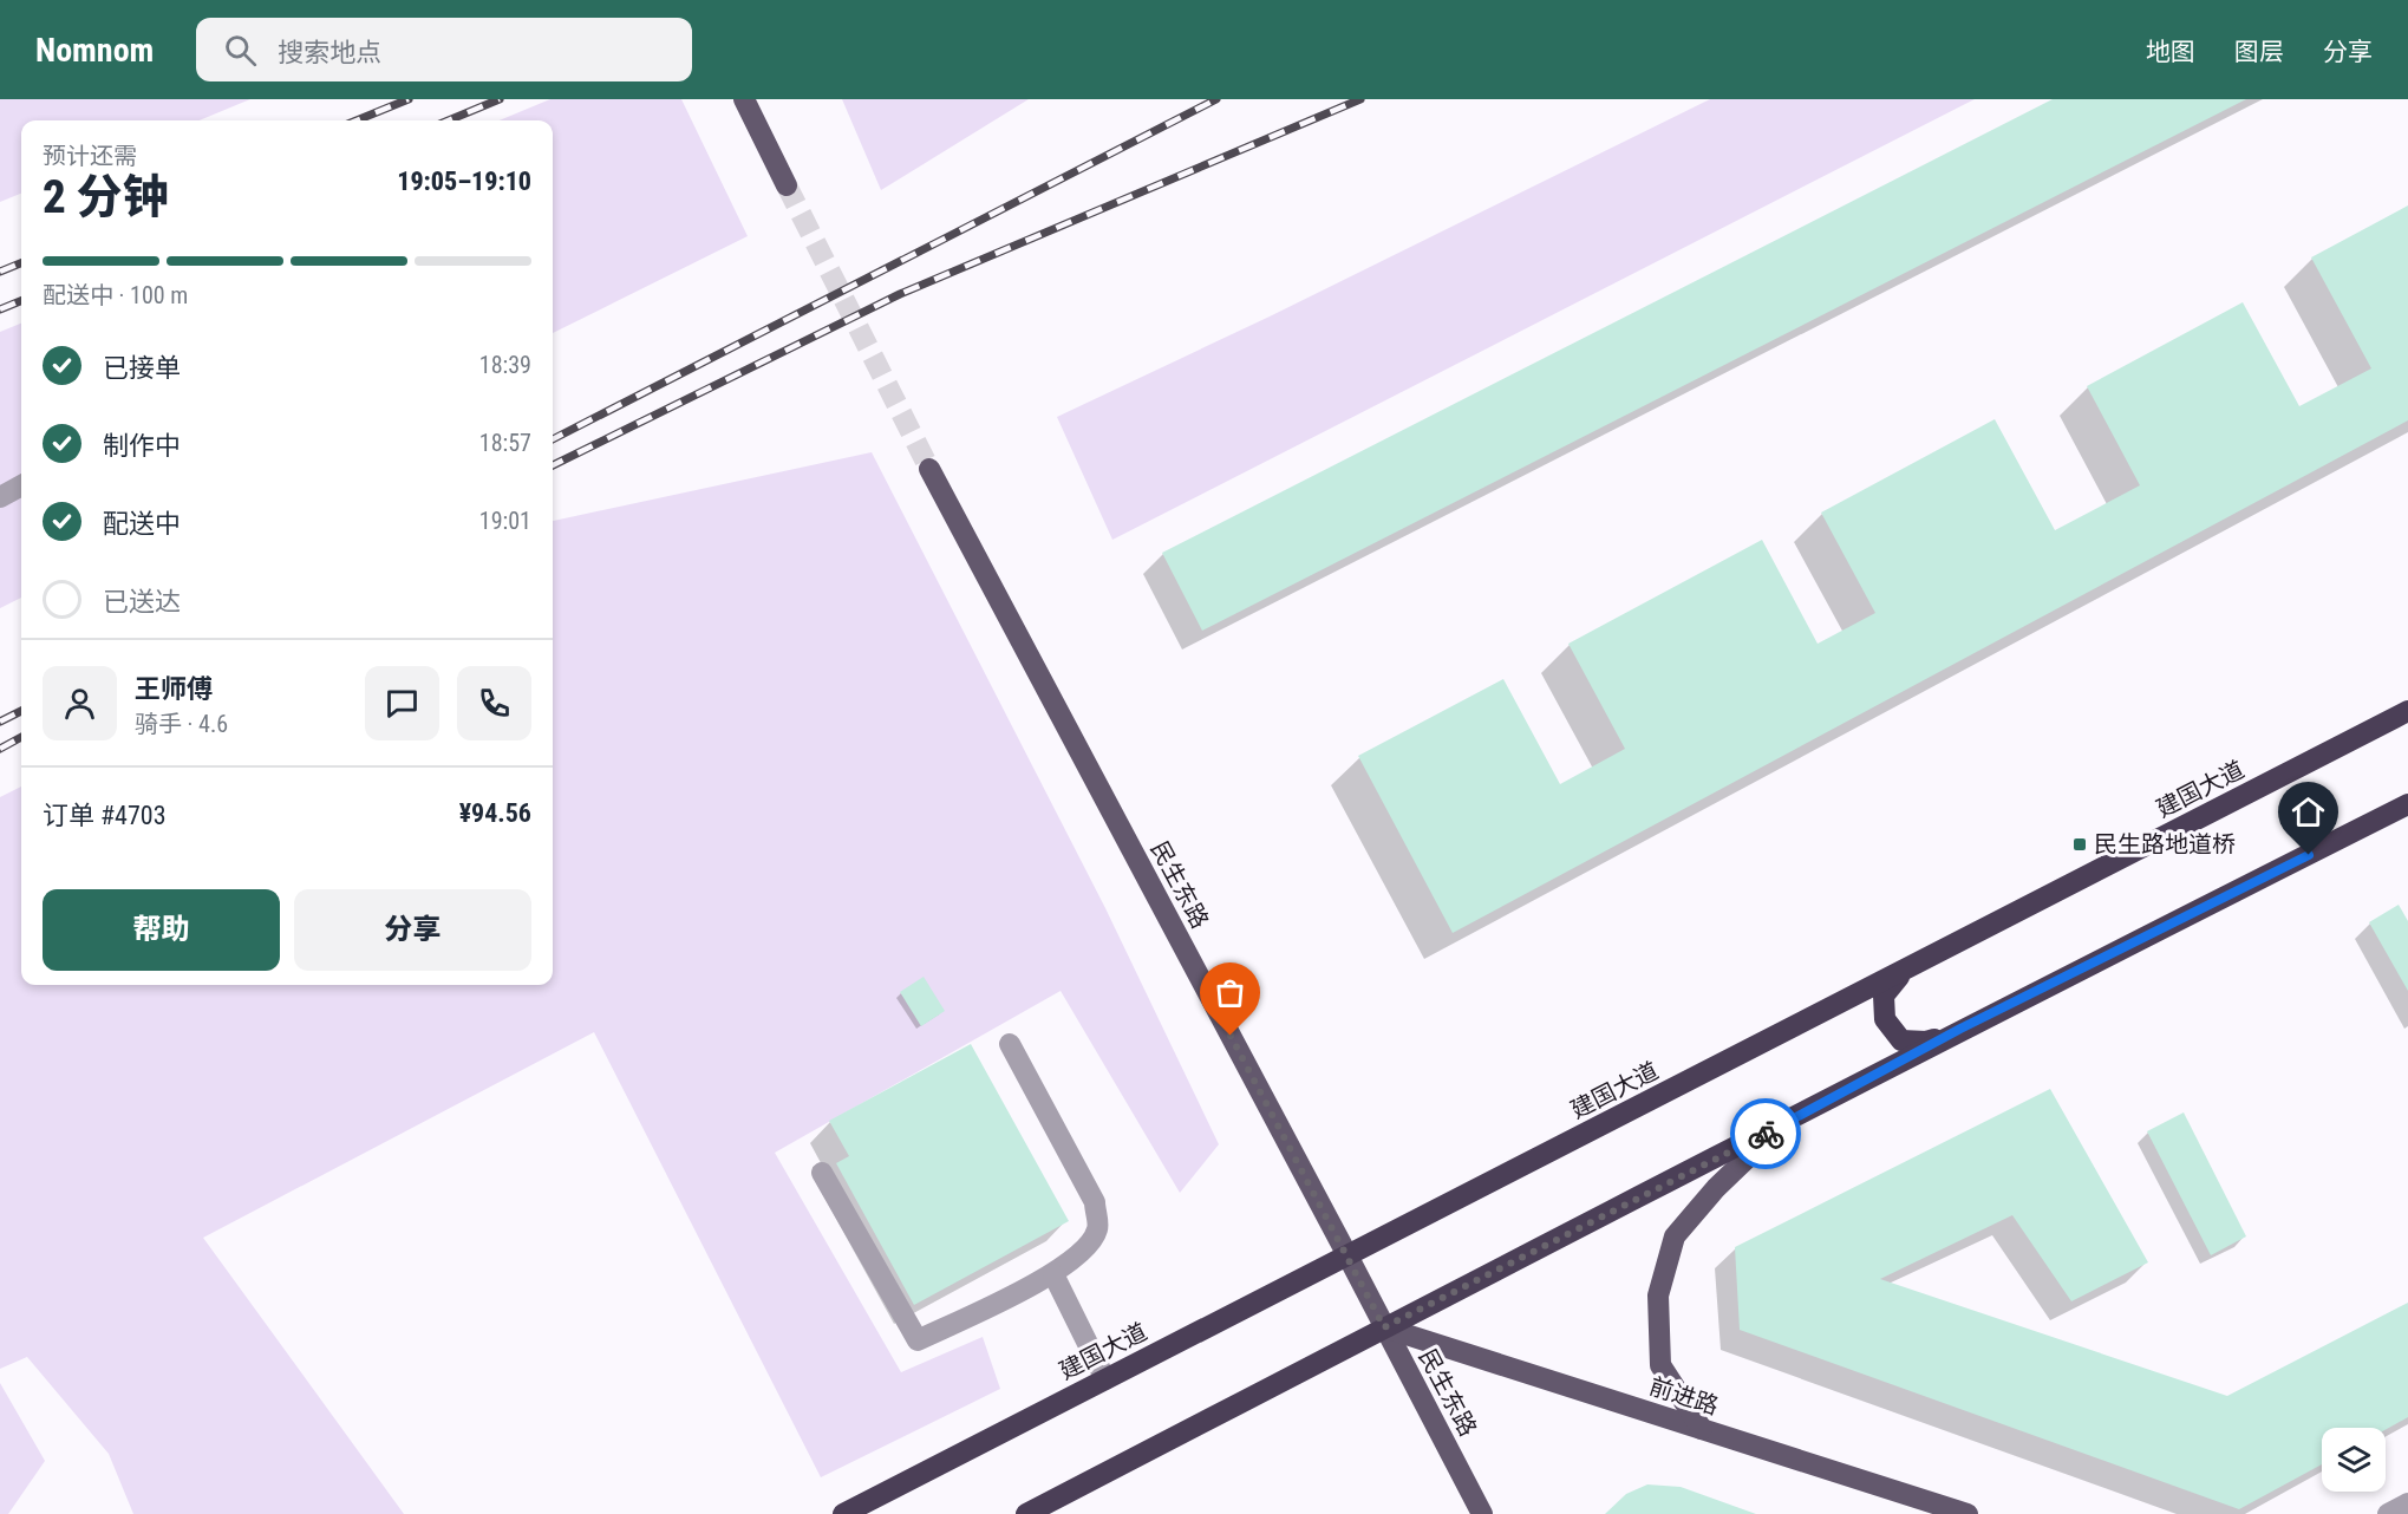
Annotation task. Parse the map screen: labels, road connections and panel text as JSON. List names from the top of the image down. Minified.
{"streets":{"highway":["建国大道"],"main road":["民生东路","前进路"]},"crossings":[["建国大道","民生东路"],["民生东路","前进路"]],"places":{"transit":["民生路地道桥"]},"page":{"header":"Nomnom","search":"搜索地点","nav":["地图","图层","分享"],"heading":["2 分钟","预计还需","19:05–19:10"],"panel":["王师傅","骑手 · 4.6","订单 #4703","¥94.56"],"bar":"配送中 · 100 m","list":[["已接单","18:39"],["制作中","18:57"],["配送中","19:01"],"已送达"],"buttons":["帮助","分享"]}}
